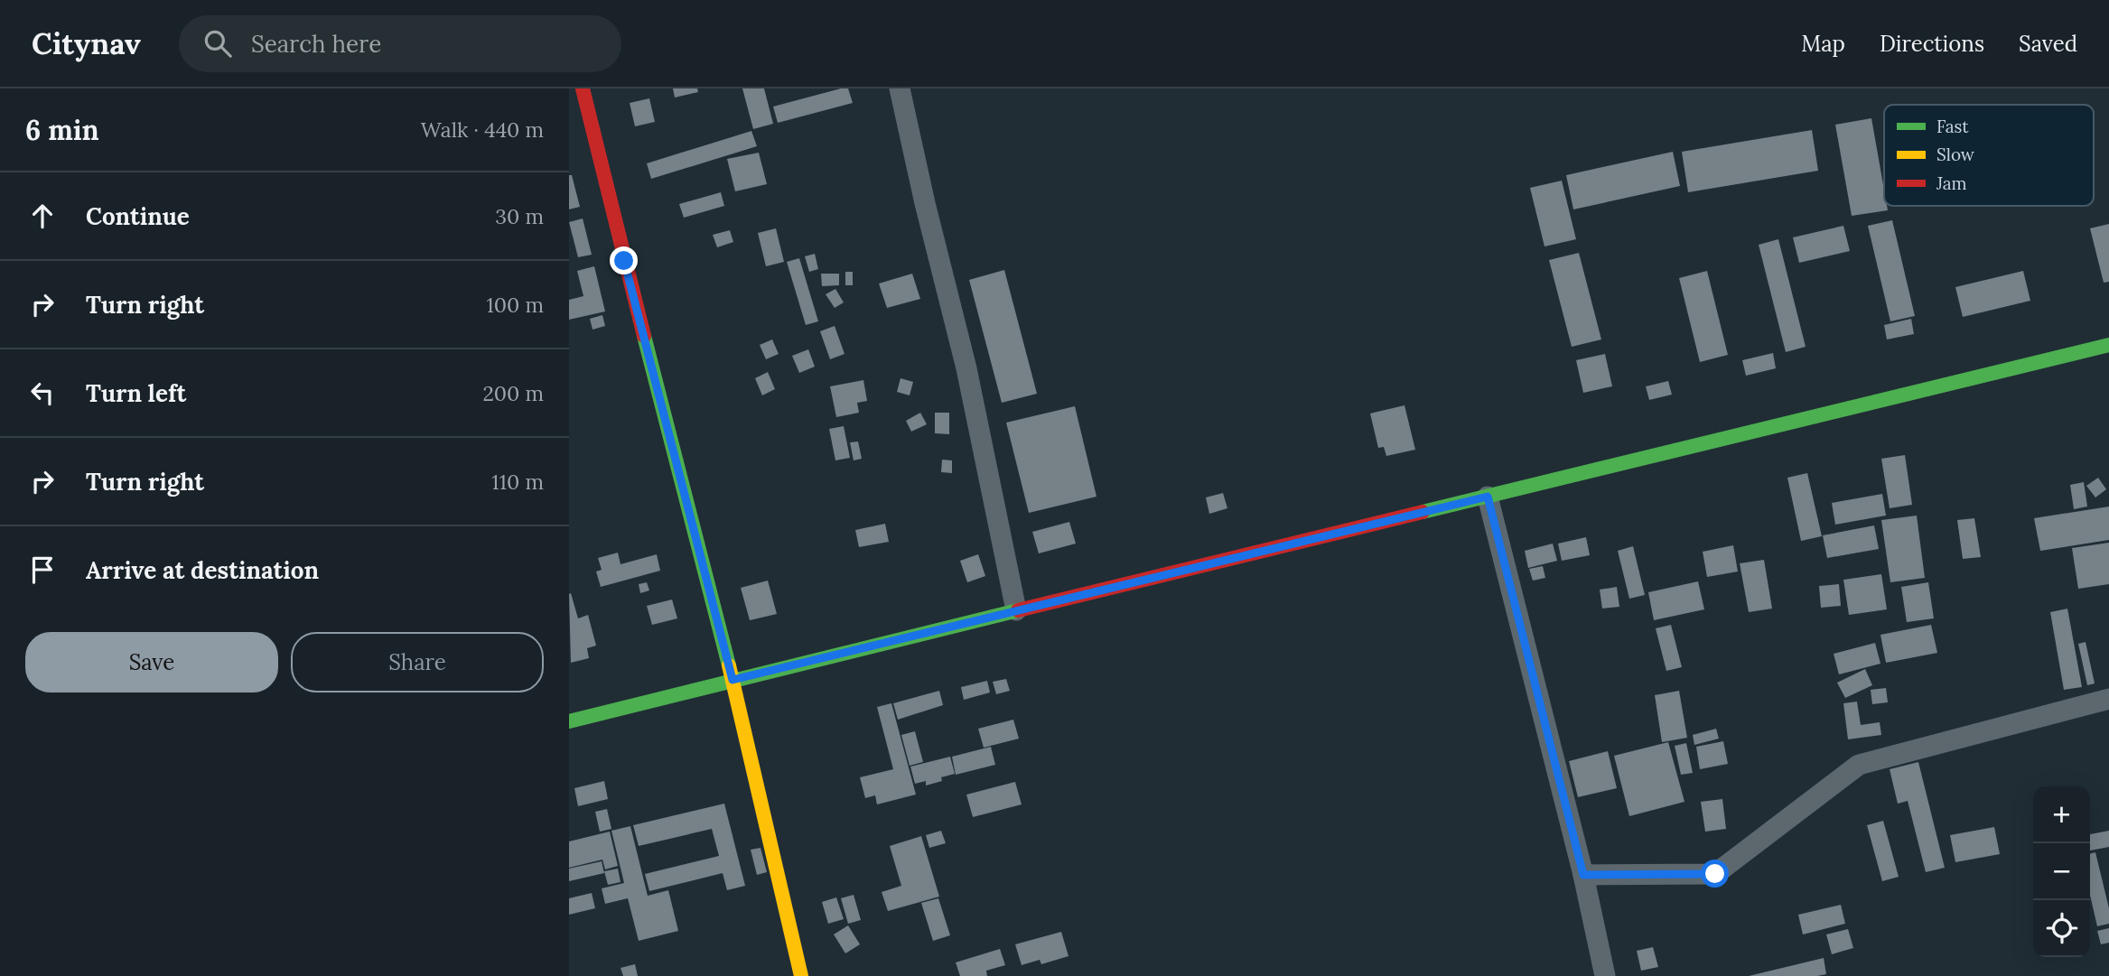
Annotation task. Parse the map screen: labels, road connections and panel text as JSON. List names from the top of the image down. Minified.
{"legend":["Fast","Slow","Jam"],"page":{"header":"Citynav","search":"Search here","nav":["Map","Directions","Saved"],"heading":["6 min","Walk · 440 m"],"list":[["Continue","30 m"],["Turn right","100 m"],["Turn left","200 m"],["Turn right","110 m"],"Arrive at destination"],"buttons":["Save","Share"],"map_buttons":["+","−"]}}
